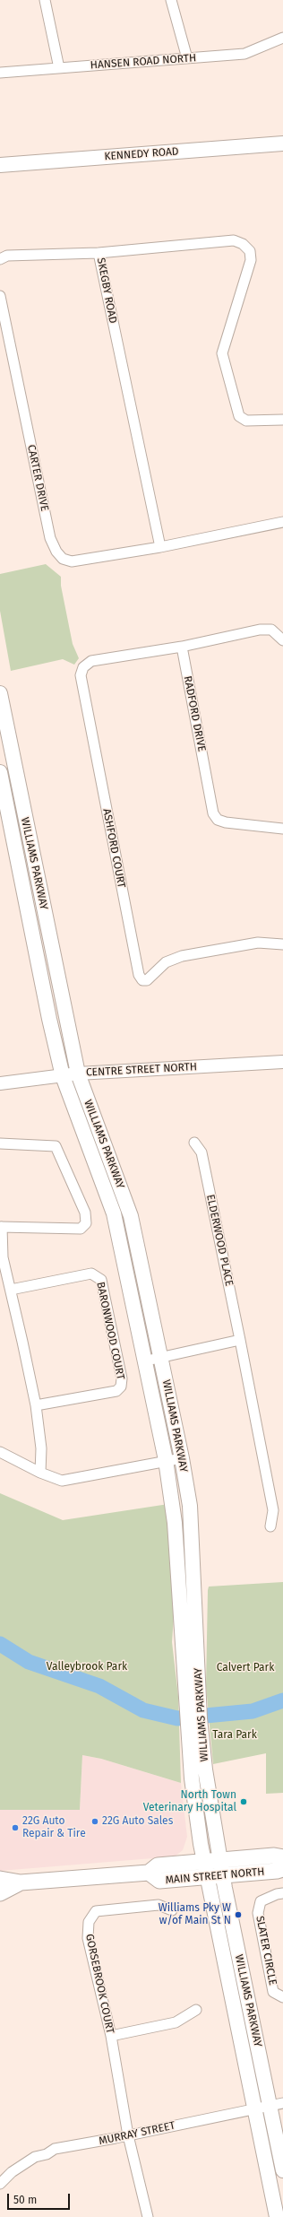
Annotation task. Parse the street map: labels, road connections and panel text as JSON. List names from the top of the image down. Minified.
{"streets":{"main road":["KENNEDY ROAD","WILLIAMS PARKWAY","MAIN STREET NORTH"],"street":["HANSEN ROAD NORTH","SKEGBY ROAD","CARTER DRIVE","RADFORD DRIVE","ASHFORD COURT","CENTRE STREET NORTH","ELDERWOOD PLACE","BARONWOOD COURT","SLATER CIRCLE","GORSEBROOK COURT","MURRAY STREET"]},"crossings":[["SKEGBY ROAD","CARTER DRIVE"],["RADFORD DRIVE","ASHFORD COURT"],["WILLIAMS PARKWAY","CENTRE STREET NORTH"],["WILLIAMS PARKWAY","MAIN STREET NORTH"],["WILLIAMS PARKWAY","MURRAY STREET"],["GORSEBROOK COURT","MURRAY STREET"]],"parks":["Valleybrook Park","Calvert Park","Tara Park"],"places":["North Town Veterinary Hospital","22G Auto Sales","22G Auto Repair & Tire","Williams Pky W w/of Main St N"],"scale_bar":"50 m"}
